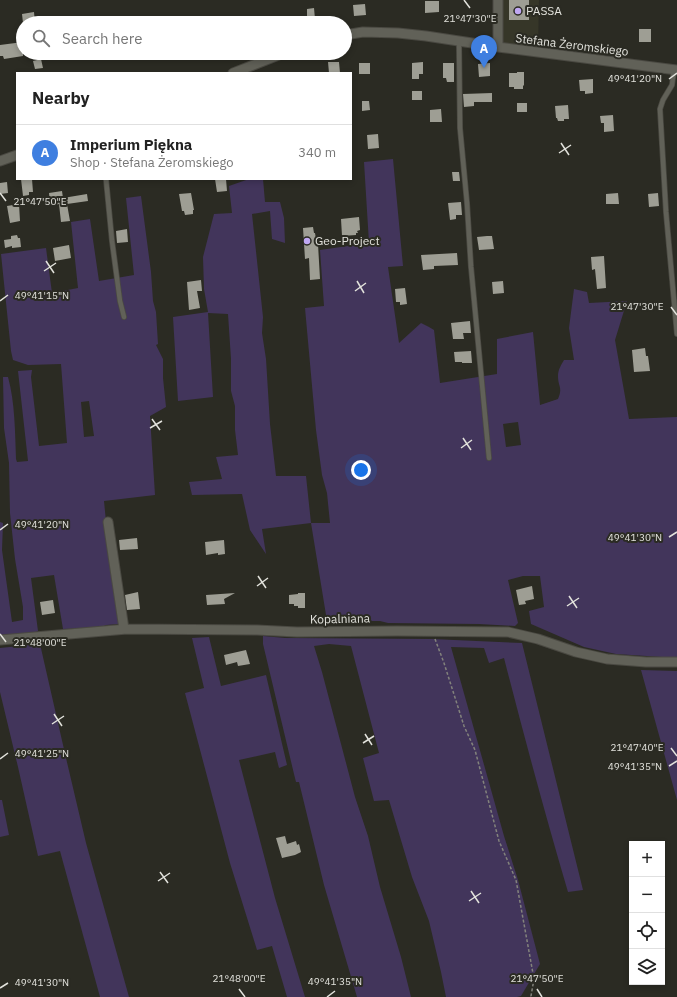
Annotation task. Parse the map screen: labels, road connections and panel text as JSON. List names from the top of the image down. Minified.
{"streets":{"street":["Stefana Żeromskiego","Kopalniana"]},"places":["PASSA","Geo-Project"],"page":{"search":"Search here","pins":"A","heading":"Nearby","list":[{"mark":"A","name":"Imperium Piękna","note":"Shop · Stefana Żeromskiego","value":"340 m"}],"map_buttons":["+","−"]},"coordinates":["21°47'30\"E","49°41'20\"N","21°47'50\"E","49°41'15\"N","49°41'30\"N","21°48'00\"E","21°47'40\"E","49°41'25\"N","49°41'35\"N"]}
